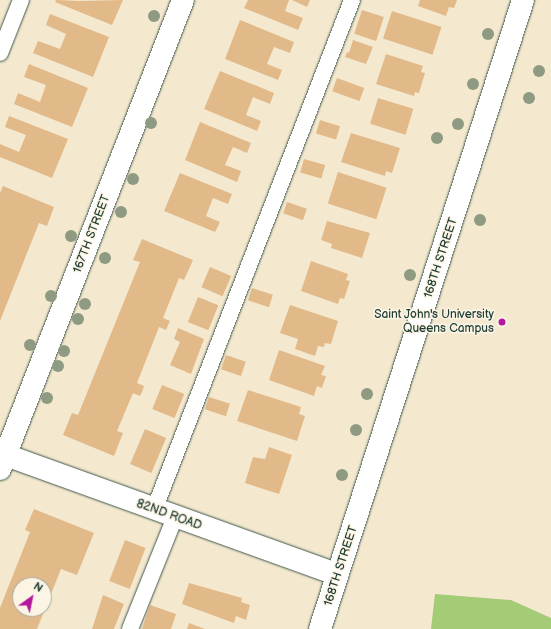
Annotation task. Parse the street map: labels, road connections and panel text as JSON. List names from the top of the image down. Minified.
{"streets":{"street":["167TH STREET","168TH STREET","82ND ROAD"]},"crossings":[["167TH STREET","82ND ROAD"],["168TH STREET","82ND ROAD"]],"places":["Saint John's University Queens Campus"],"north":"top right"}
